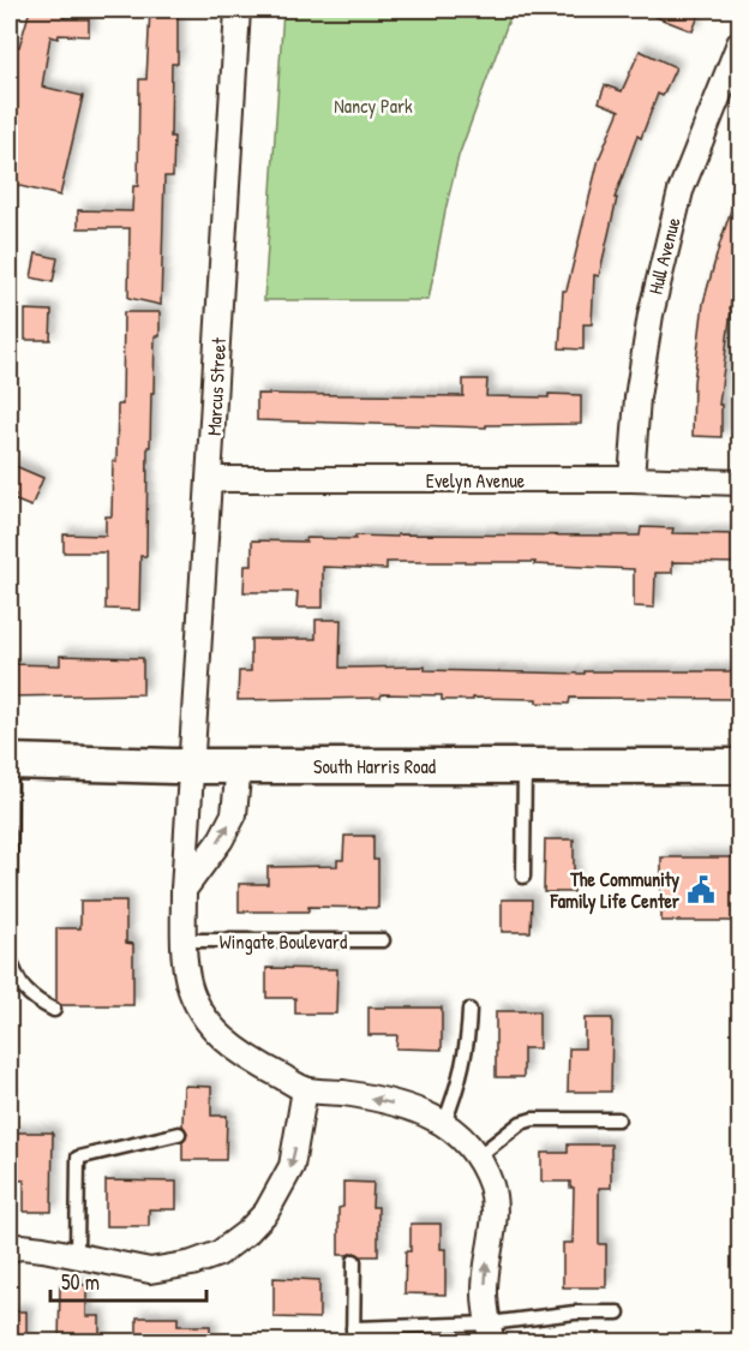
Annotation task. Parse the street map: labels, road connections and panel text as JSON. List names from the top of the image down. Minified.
{"streets":{"main road":["South Harris Road"],"street":["Hull Avenue","Marcus Street","Evelyn Avenue"],"lane":["Wingate Boulevard"]},"crossings":[["Hull Avenue","Evelyn Avenue"],["Marcus Street","Evelyn Avenue"],["Marcus Street","South Harris Road"]],"parks":["Nancy Park"],"places":{"public building":["The Community Family Life Center"]},"scale_bar":"50 m"}
